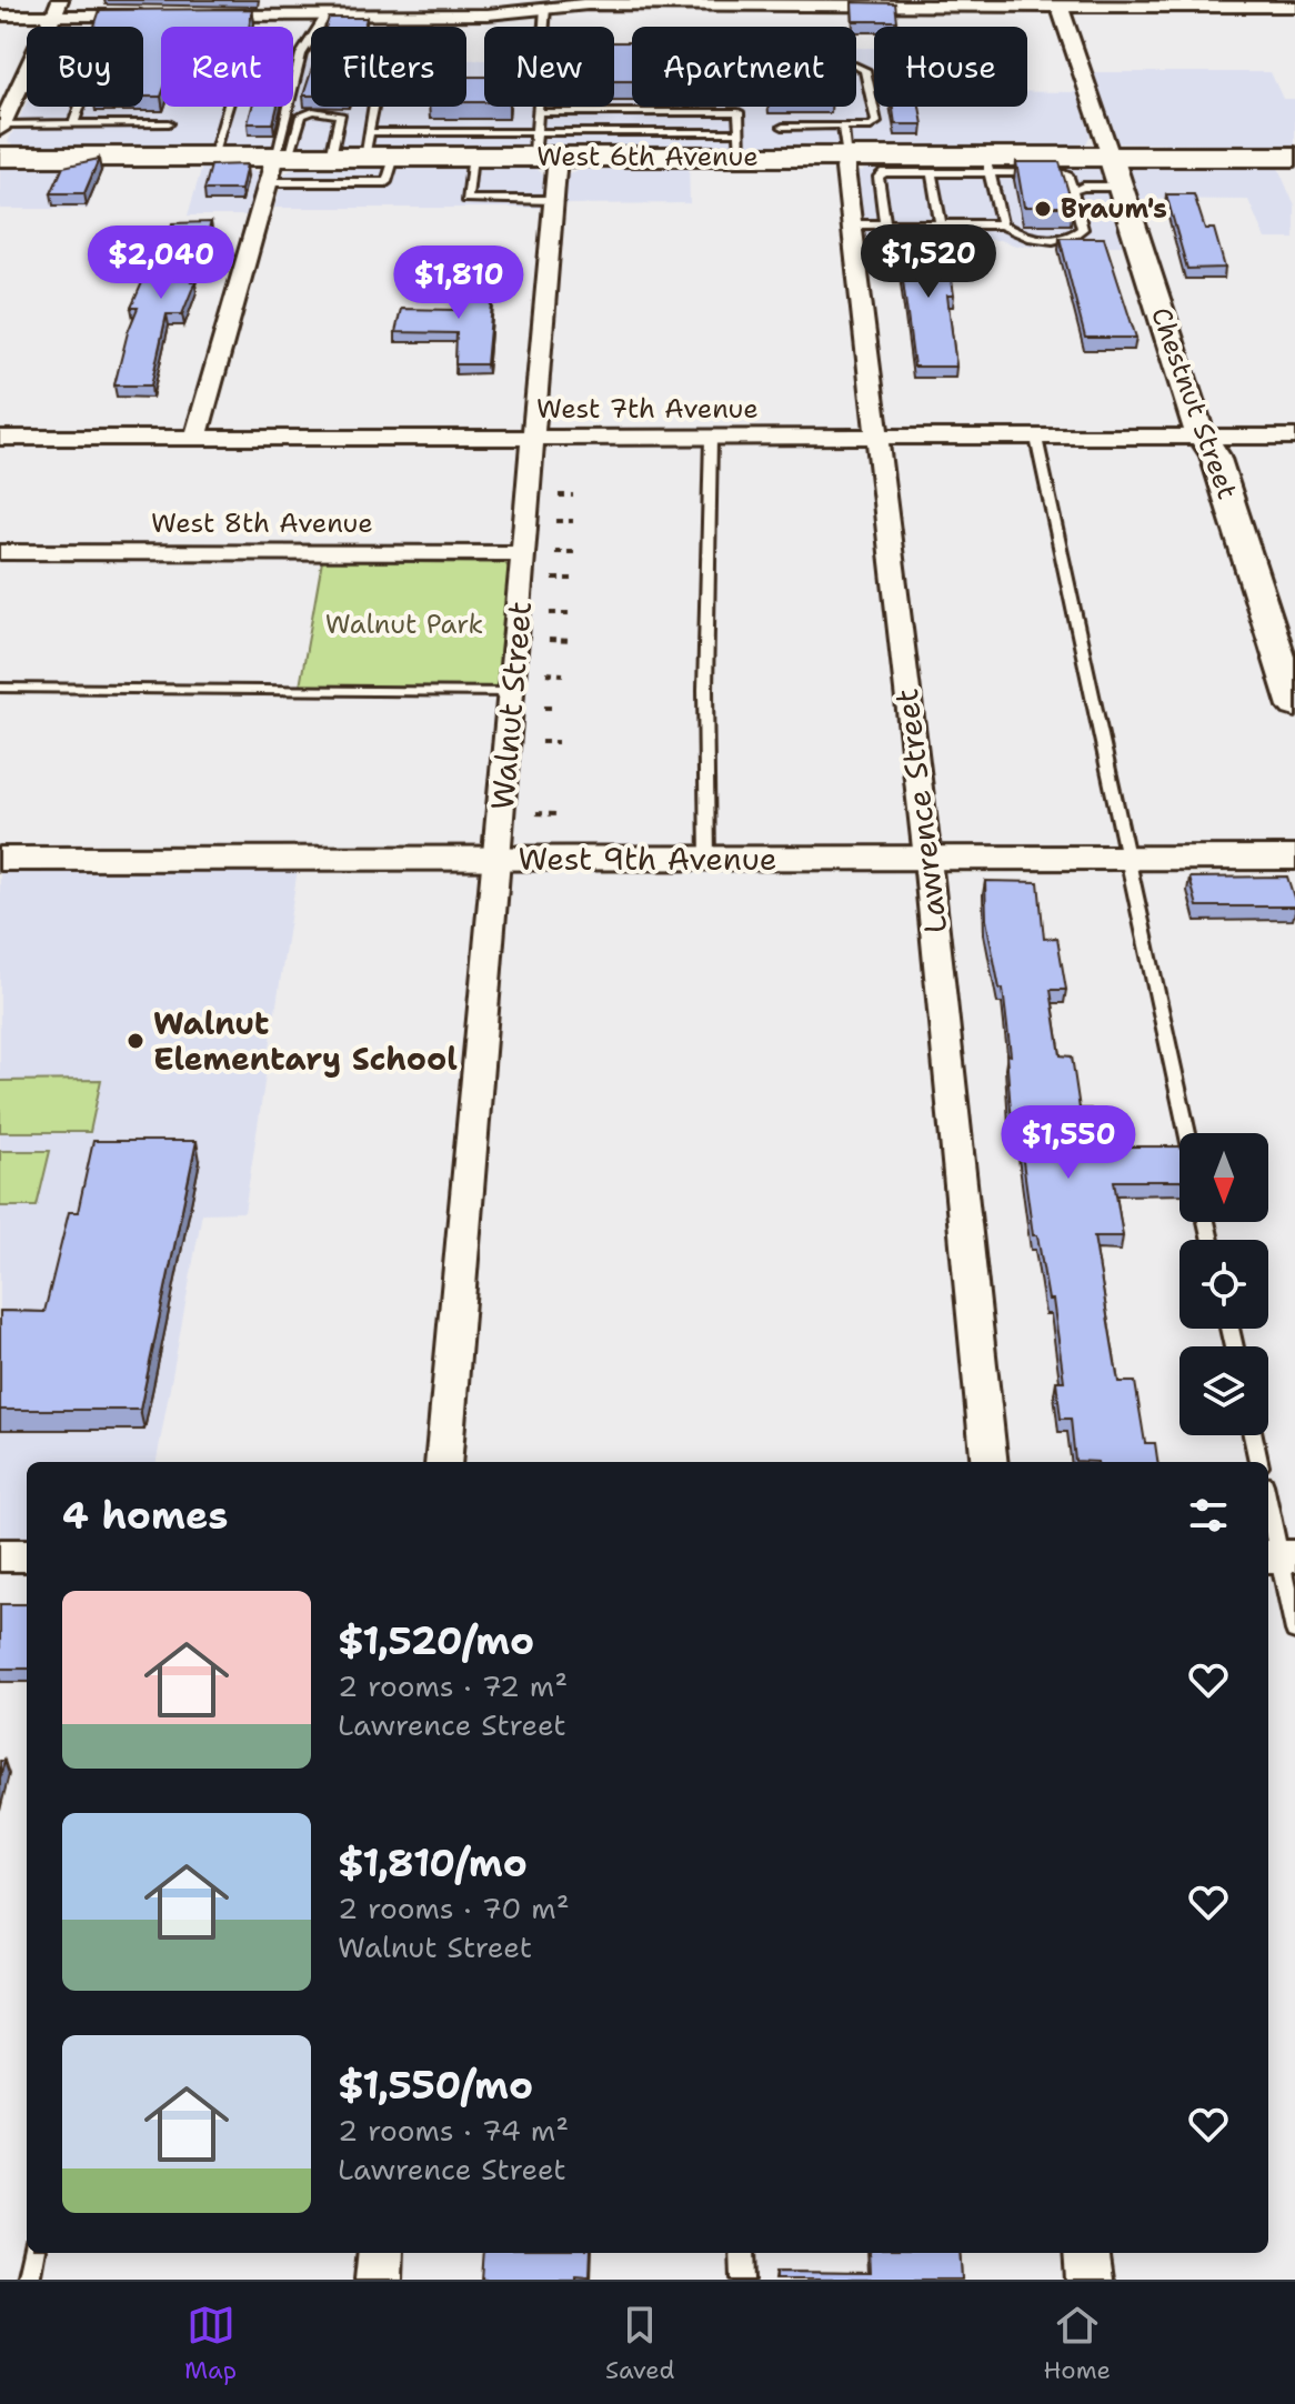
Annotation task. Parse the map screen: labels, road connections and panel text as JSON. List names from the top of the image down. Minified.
{"streets":{"main road":["West 6th Avenue"],"street":["Chestnut Street","West 7th Avenue","West 8th Avenue","Walnut Street","Lawrence Street","West 9th Avenue"]},"crossings":[["West 6th Avenue","Chestnut Street"],["West 6th Avenue","Walnut Street"],["West 6th Avenue","Lawrence Street"],["Chestnut Street","West 7th Avenue"],["West 7th Avenue","Walnut Street"],["West 7th Avenue","Lawrence Street"],["West 8th Avenue","Walnut Street"],["Walnut Street","West 9th Avenue"],["Lawrence Street","West 9th Avenue"]],"parks":["Walnut Park"],"places":["Braum's","Walnut Elementary School"],"north":"bottom","page":{"chip":["Buy","Rent","Filters","New","Apartment","House"],"price":["$1,520","$2,040","$1,810","$1,550"],"heading":"4 homes","list":[{"name":"$1,520/mo","note":"2 rooms · 72 m² · Lawrence Street"},{"name":"$1,810/mo","note":"2 rooms · 70 m² · Walnut Street"},{"name":"$1,550/mo","note":"2 rooms · 74 m² · Lawrence Street"}],"tabs":["Map","Saved","Home"]}}
